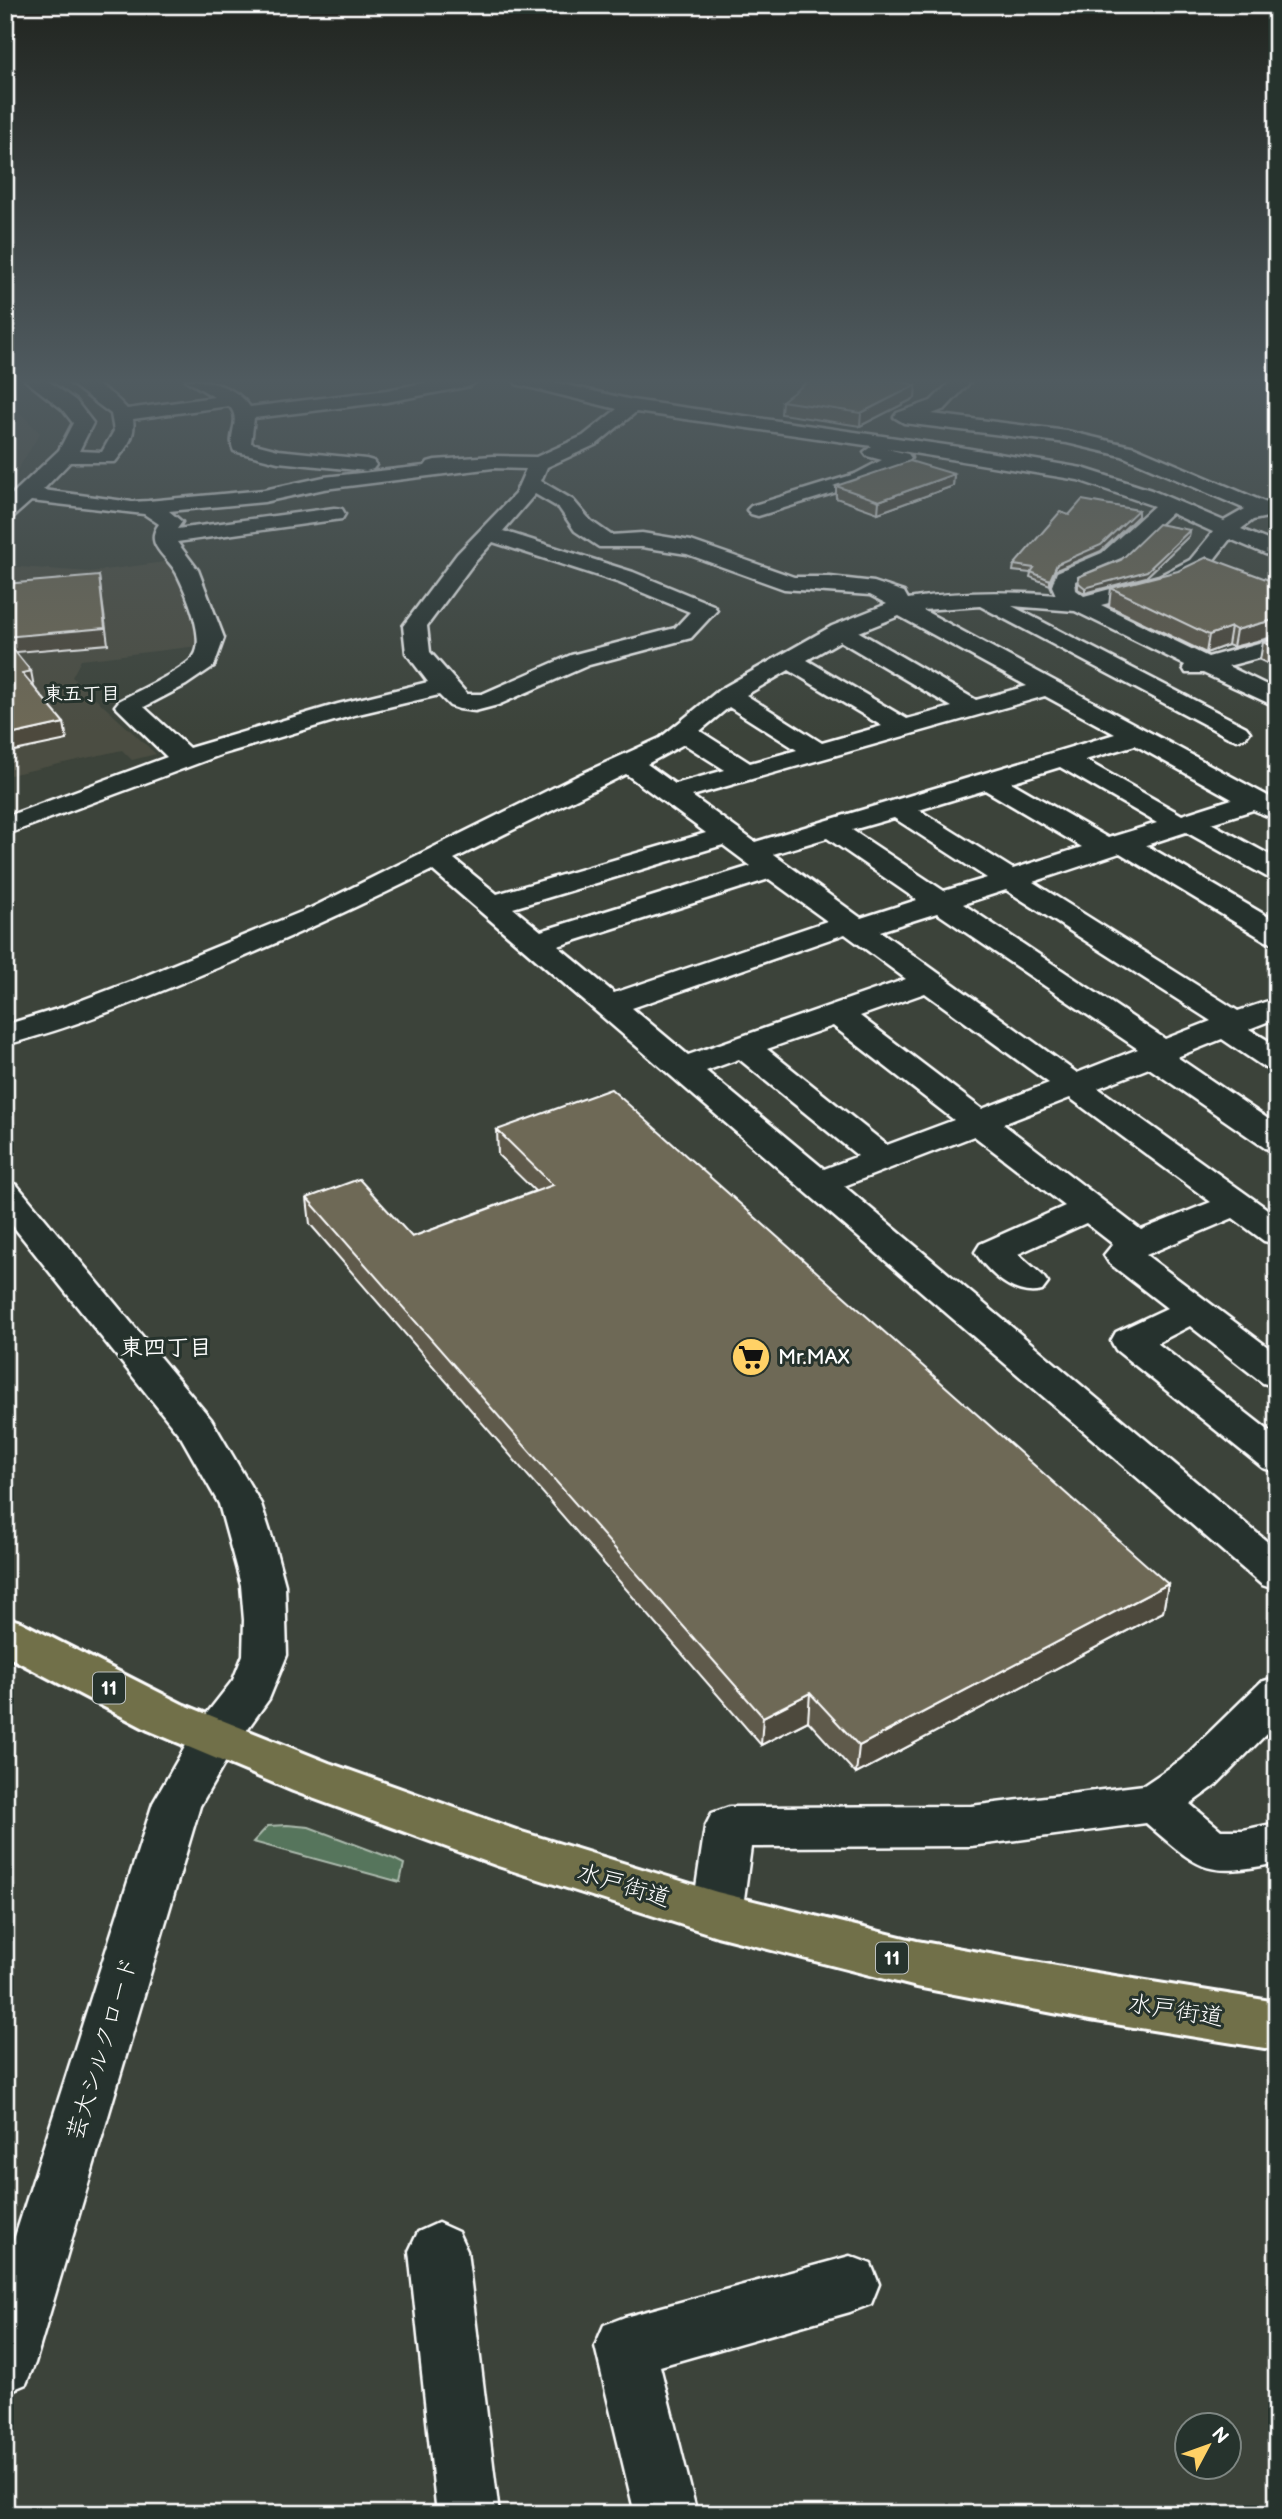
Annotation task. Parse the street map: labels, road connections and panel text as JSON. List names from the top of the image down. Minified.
{"streets":{"main road":["11","水戸街道"],"street":["芸大シルクロード"]},"crossings":[["水戸街道","芸大シルクロード"]],"districts":["東五丁目","東四丁目"],"places":{"supermarket":["Mr.MAX"]},"north":"top right"}
